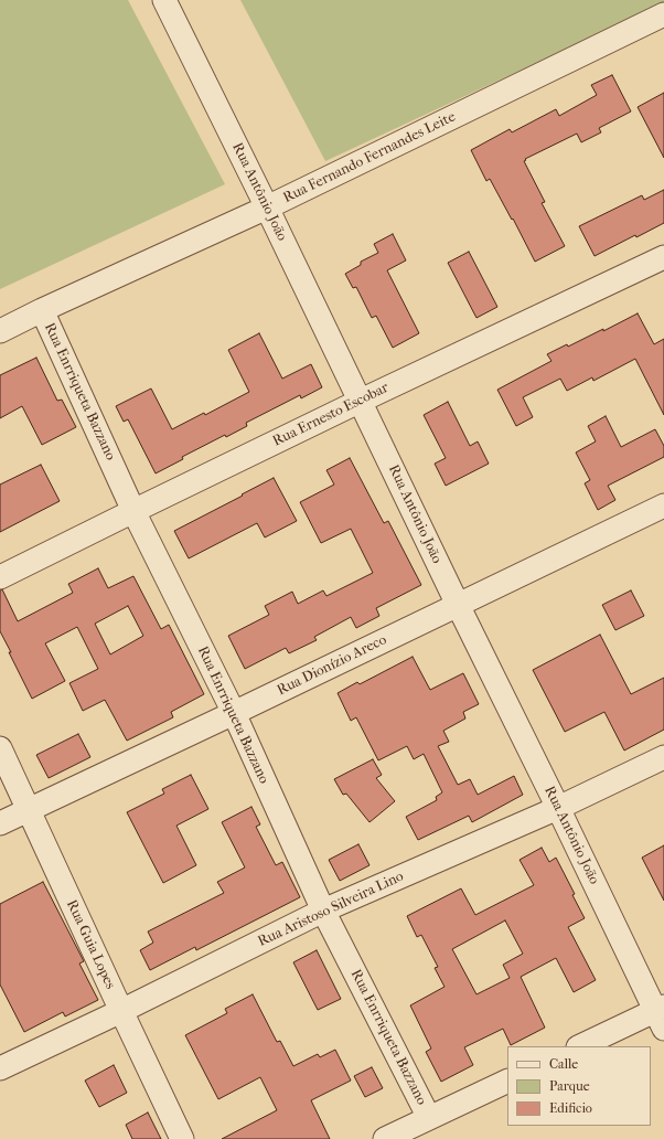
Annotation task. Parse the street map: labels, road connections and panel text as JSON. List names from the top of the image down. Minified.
{"streets":{"street":["Rua Fernando Fernandes Leite","Rua Antônio João","Rua Enrriqueta Bazzano","Rua Ernesto Escobar","Rua Dionízio Areco","Rua Aristoso Silveira Lino","Rua Guia Lopes"]},"crossings":[["Rua Fernando Fernandes Leite","Rua Antônio João"],["Rua Fernando Fernandes Leite","Rua Enrriqueta Bazzano"],["Rua Antônio João","Rua Ernesto Escobar"],["Rua Antônio João","Rua Dionízio Areco"],["Rua Antônio João","Rua Aristoso Silveira Lino"],["Rua Enrriqueta Bazzano","Rua Ernesto Escobar"],["Rua Enrriqueta Bazzano","Rua Dionízio Areco"],["Rua Enrriqueta Bazzano","Rua Aristoso Silveira Lino"],["Rua Dionízio Areco","Rua Guia Lopes"],["Rua Aristoso Silveira Lino","Rua Guia Lopes"]],"legend":["Calle","Parque","Edificio"]}
